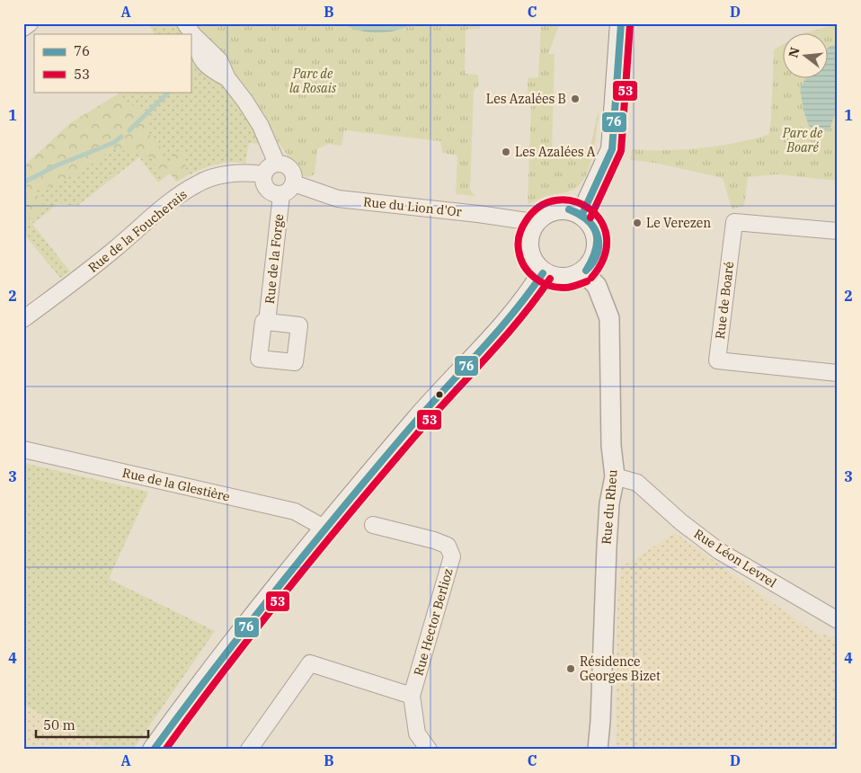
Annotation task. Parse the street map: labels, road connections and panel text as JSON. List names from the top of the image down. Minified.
{"streets":{"street":["Rue du Lion d'Or","Rue de la Foucherais","Rue de la Forge","Rue de Boaré","Rue de la Glestière","Rue du Rheu","Rue Léon Levrel","Rue Hector Berlioz"]},"crossings":[["Rue du Lion d'Or","Rue de la Foucherais"],["Rue du Lion d'Or","Rue de la Forge"],["Rue du Lion d'Or","Rue du Rheu"],["Rue de la Foucherais","Rue de la Forge"],["Rue du Rheu","Rue Léon Levrel"]],"parks":["Parc de la Rosais","Parc de Boaré"],"places":["Les Azalées B","Les Azalées A","Le Verezen","Résidence Georges Bizet"],"lines":["transit line 76","transit line 53"],"legend":["76","53"],"scale_bar":"50 m","north":"left","grid":{"columns":["A","B","C","D"],"rows":["1","2","3","4"]}}
